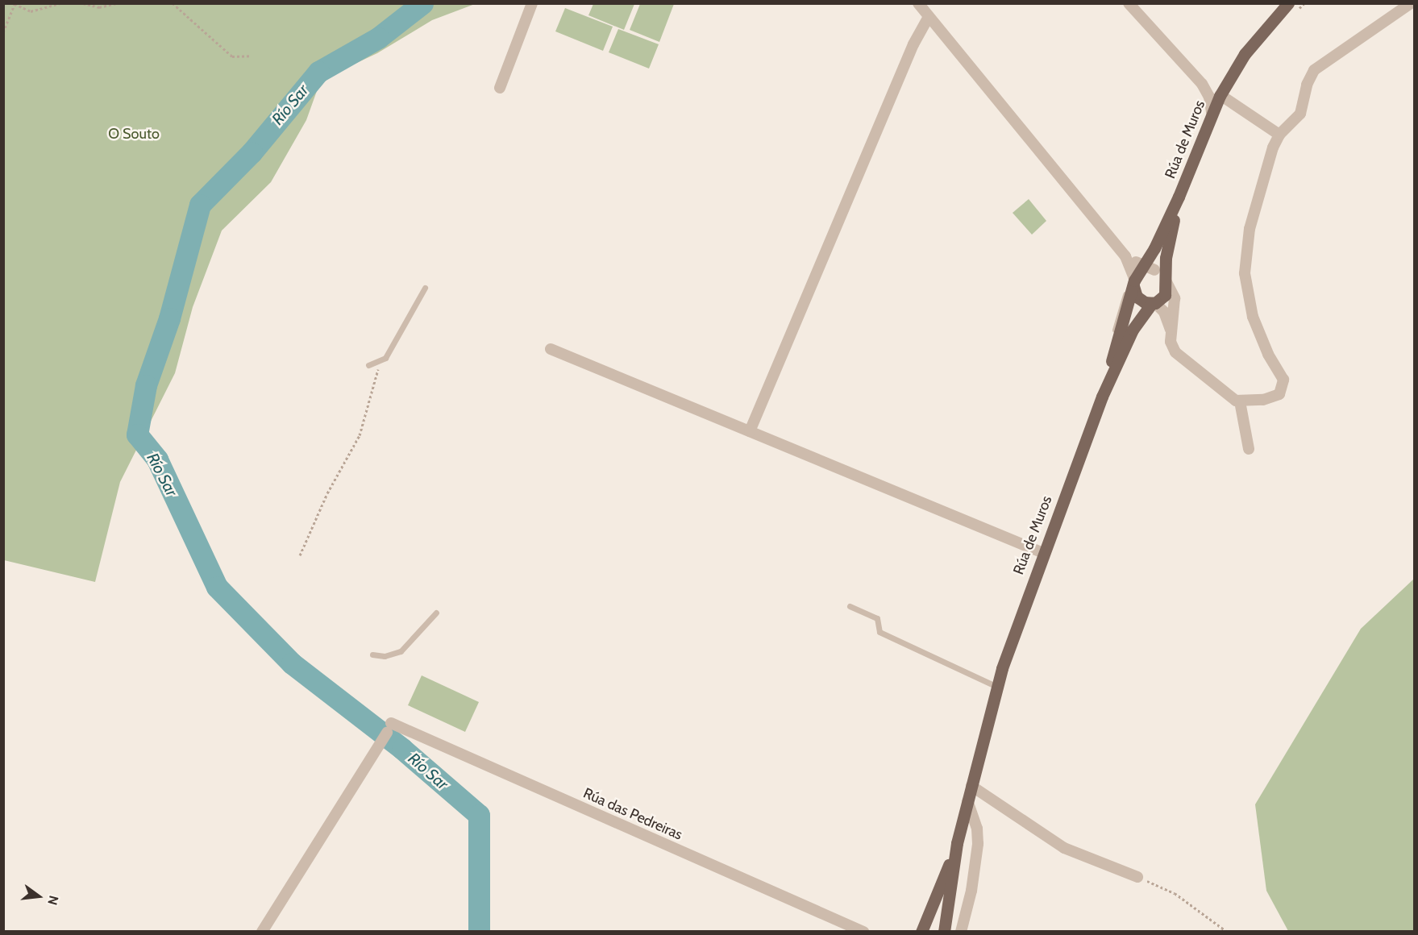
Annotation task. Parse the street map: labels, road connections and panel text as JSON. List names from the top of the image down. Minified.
{"streets":{"main road":["Rúa de Muros"],"street":["Rúa das Pedreiras"]},"water":["Río Sar"],"parks":["O Souto"],"north":"right"}
